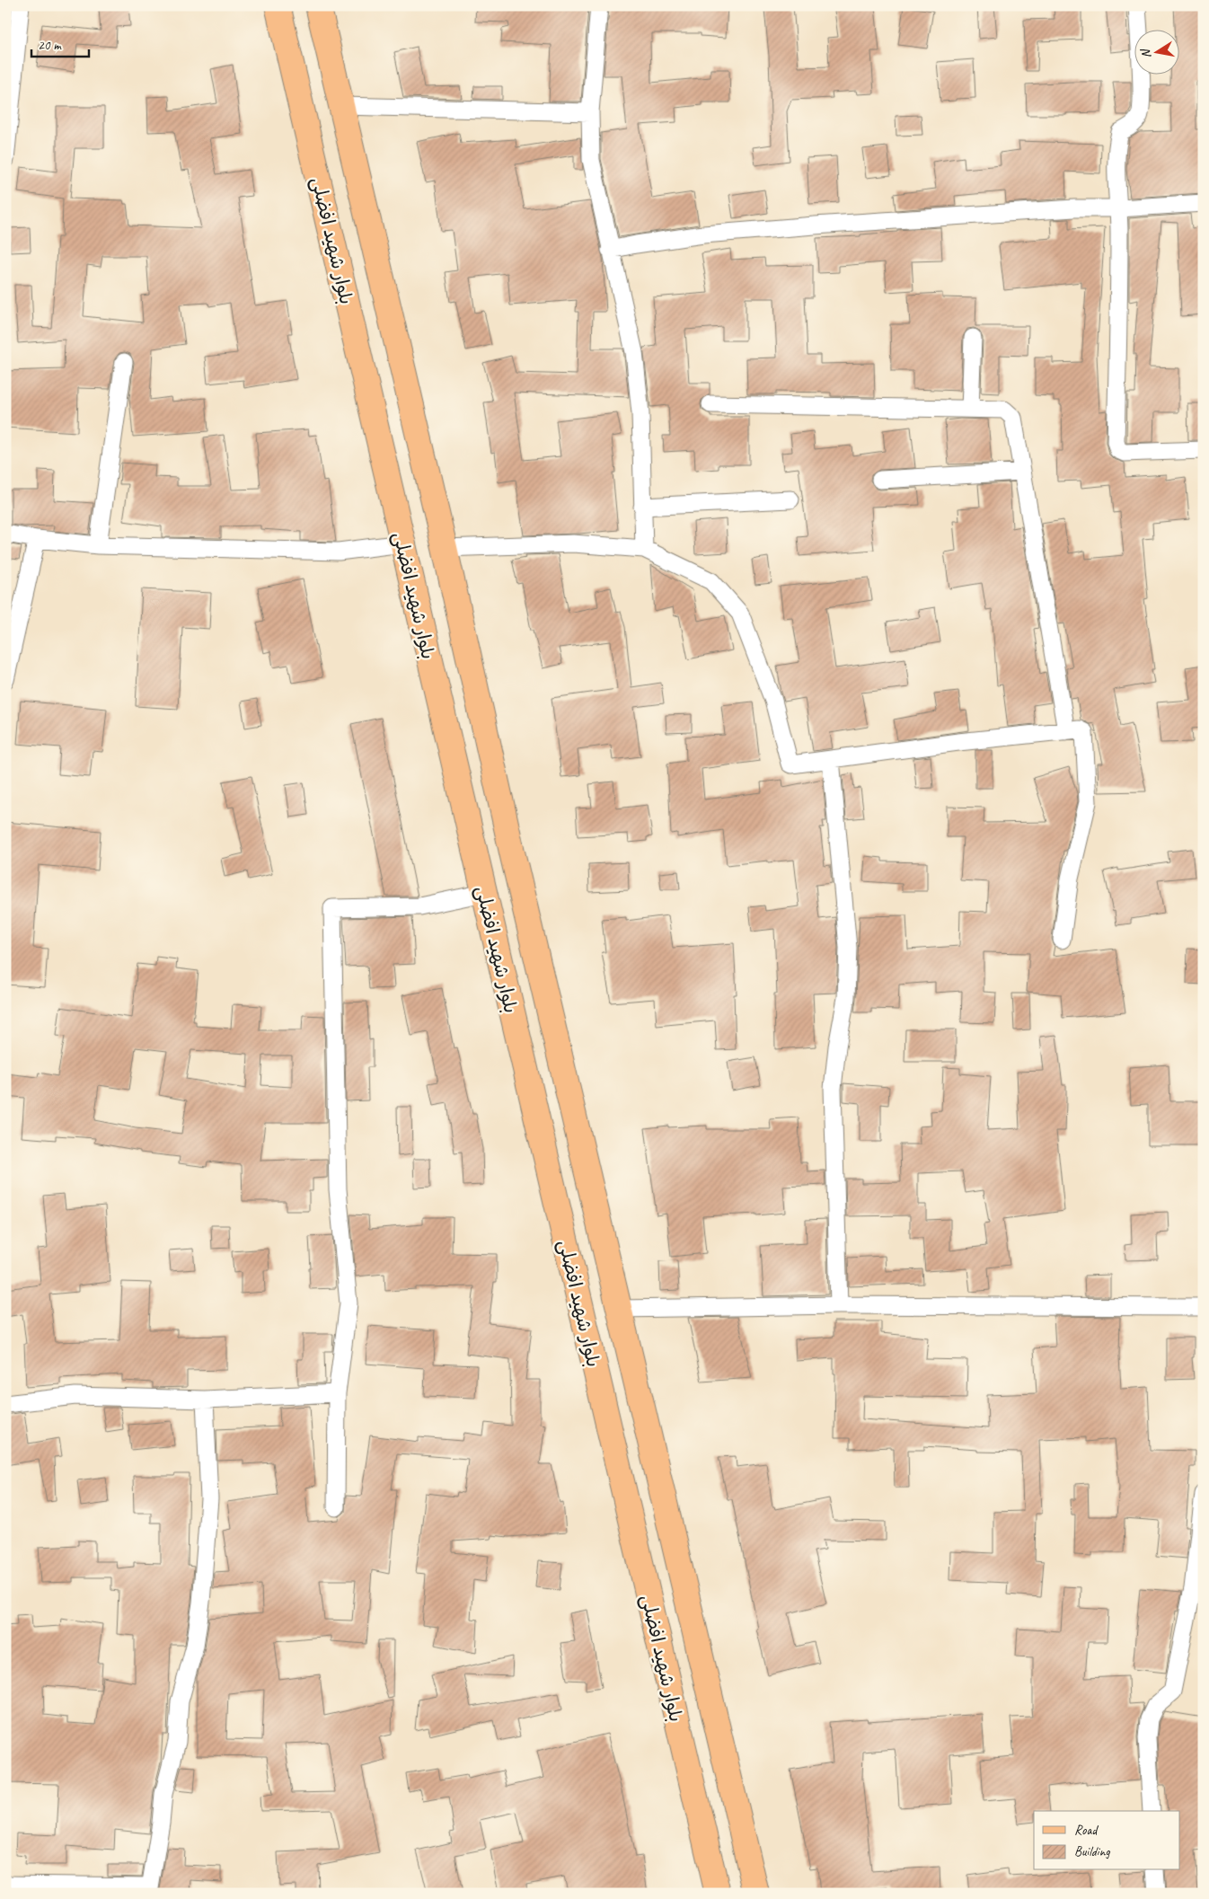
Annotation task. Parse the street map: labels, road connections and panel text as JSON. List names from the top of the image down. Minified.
{"streets":{"main road":["بلوار شهید افضلی"]},"legend":["Road","Building"],"scale_bar":"20 m","north":"left"}
